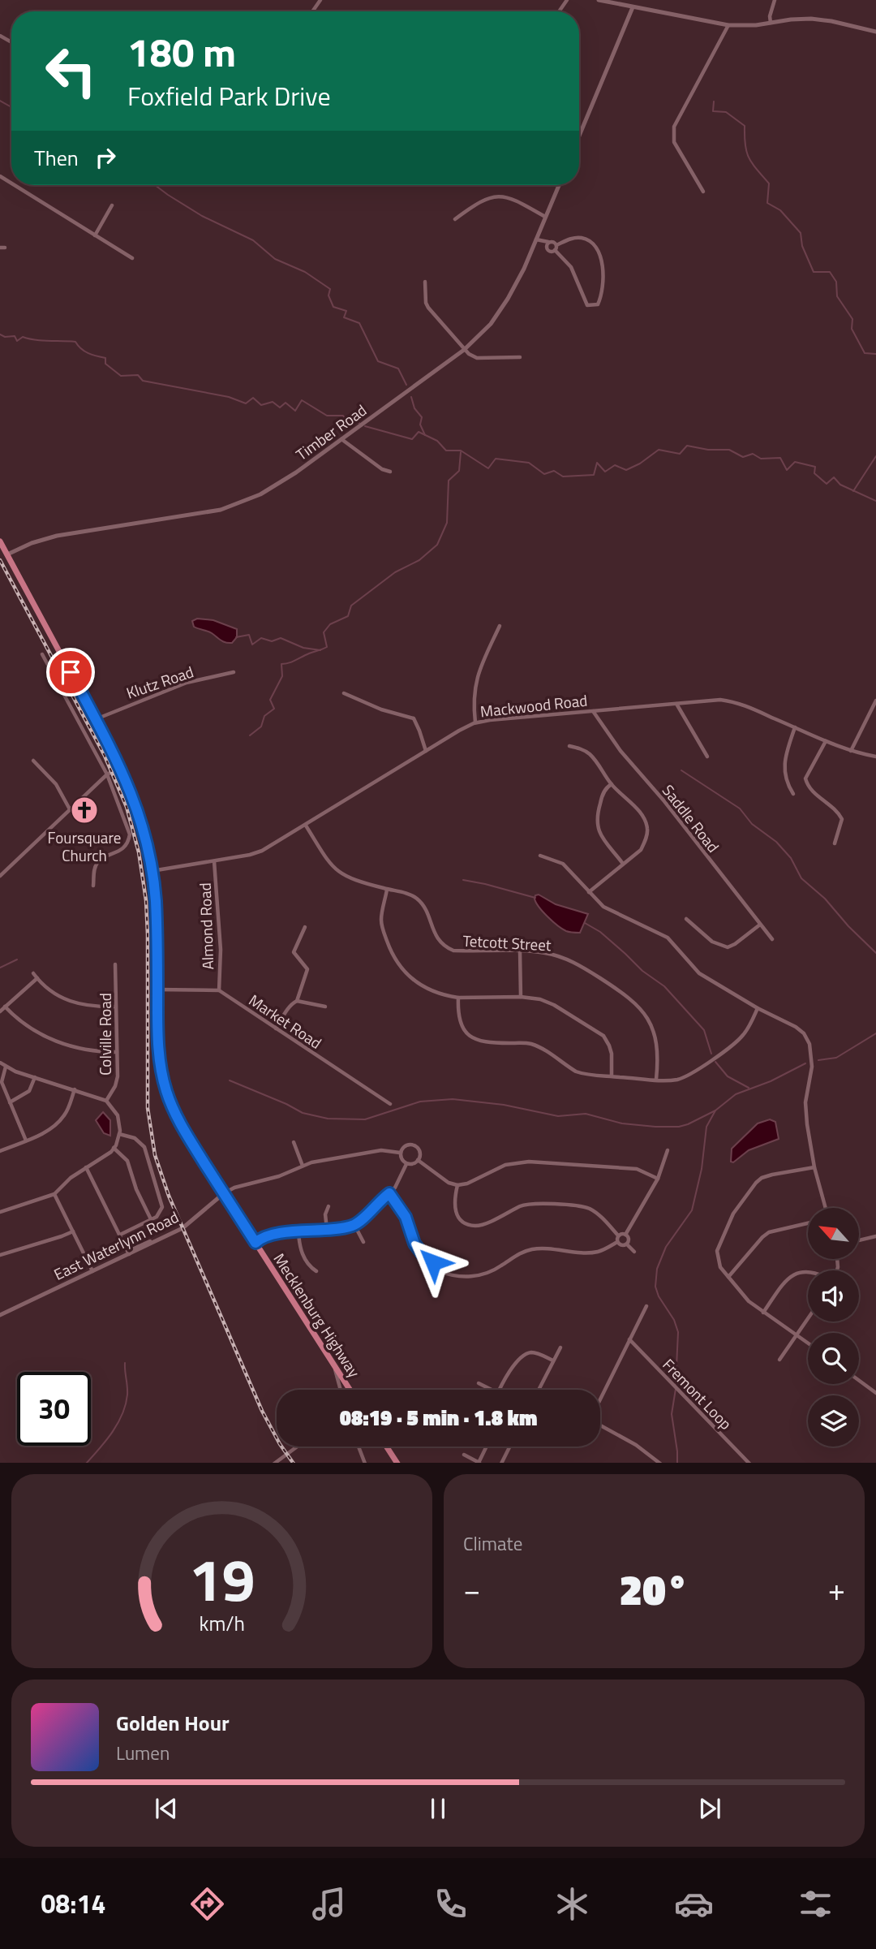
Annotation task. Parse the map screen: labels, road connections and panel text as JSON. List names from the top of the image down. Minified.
{"streets":{"main road":["Mecklenburg Highway"],"street":["Timber Road","Klutz Road","Mackwood Road","Saddle Road","Almond Road","Tetcott Street","Market Road","Colville Road","East Waterlynn Road","Fremont Loop"]},"crossings":[["Timber Road","Mecklenburg Highway"],["Klutz Road","Mecklenburg Highway"],["Mackwood Road","Saddle Road"],["Mackwood Road","Almond Road"],["Mackwood Road","Tetcott Street"],["Mackwood Road","Mecklenburg Highway"],["Almond Road","Market Road"],["East Waterlynn Road","Mecklenburg Highway"]],"places":{"church":["Foursquare Church"]},"north":"top left","page":{"turn":["180 m","Foxfield Park Drive"],"then":"Then","limit":"30","trip":"08:19 · 5 min · 1.8 km","tile":"Climate","heat":["−","20°","+"],"song":["Golden Hour","Lumen"],"tabs":"08:14","gauge":["19","km/h"]}}
